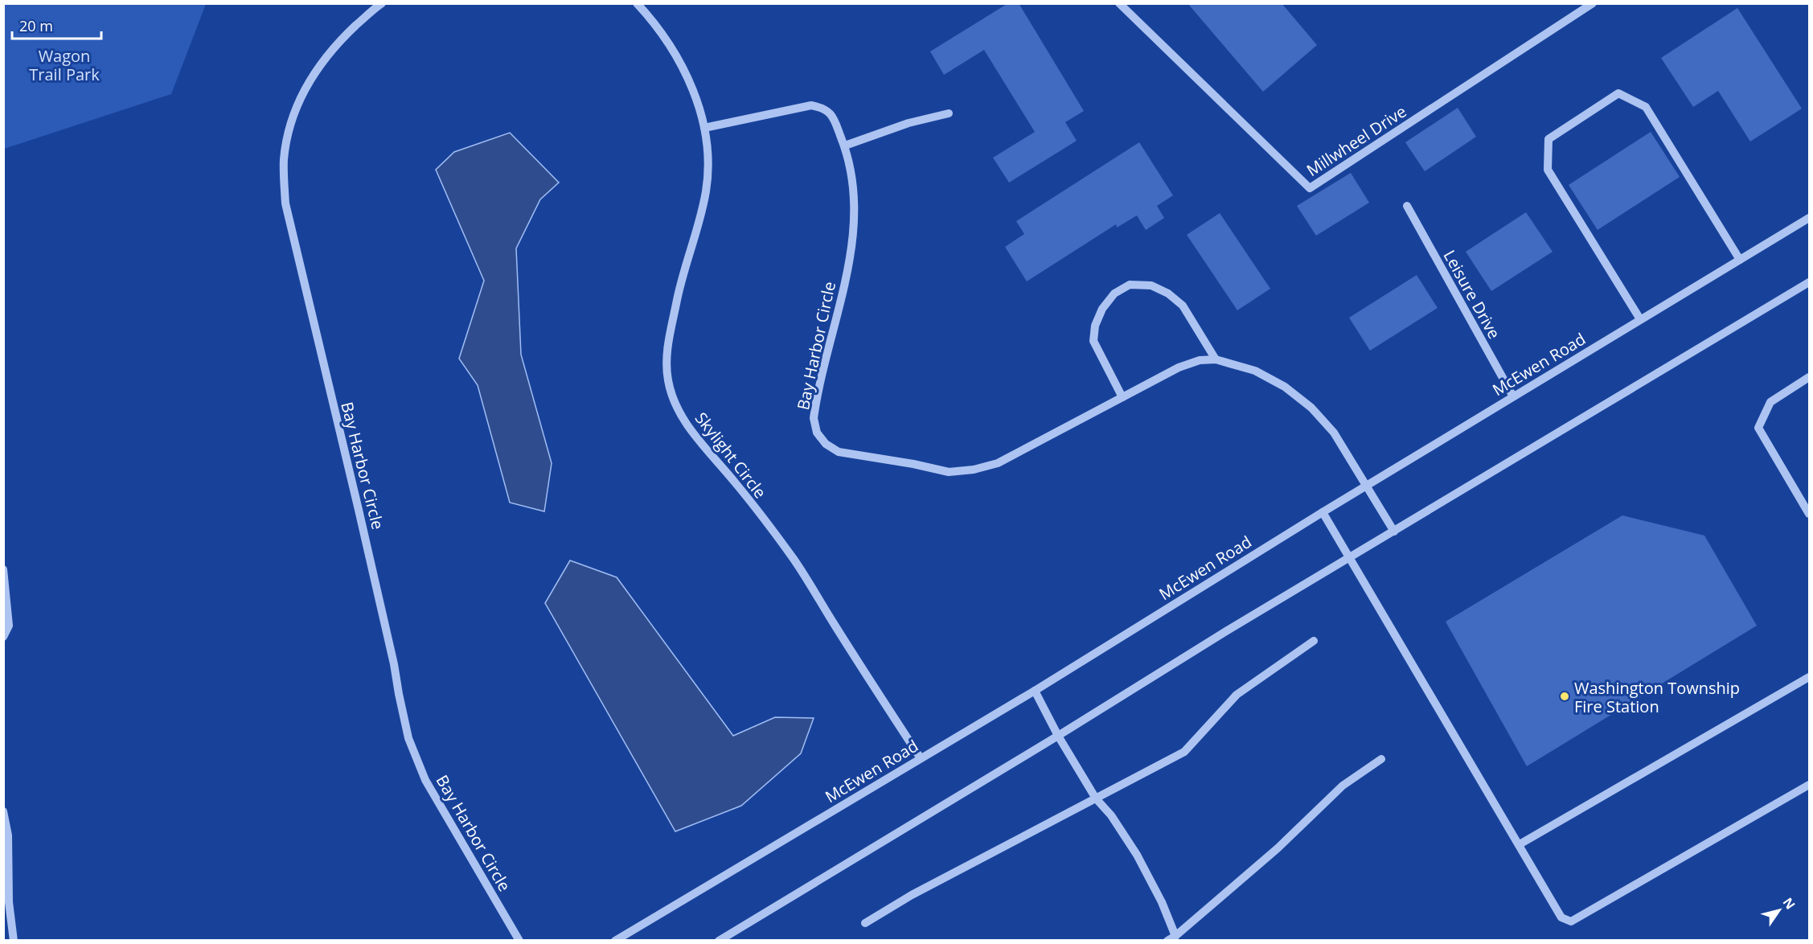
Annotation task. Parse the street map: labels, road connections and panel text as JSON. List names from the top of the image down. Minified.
{"streets":{"street":["Millwheel Drive","Leisure Drive","Bay Harbor Circle","McEwen Road","Skylight Circle"]},"crossings":[["Leisure Drive","McEwen Road"],["Bay Harbor Circle","McEwen Road"],["Bay Harbor Circle","Skylight Circle"],["McEwen Road","Skylight Circle"]],"parks":["Wagon Trail Park"],"places":["Washington Township Fire Station"],"scale_bar":"20 m","north":"top right"}
